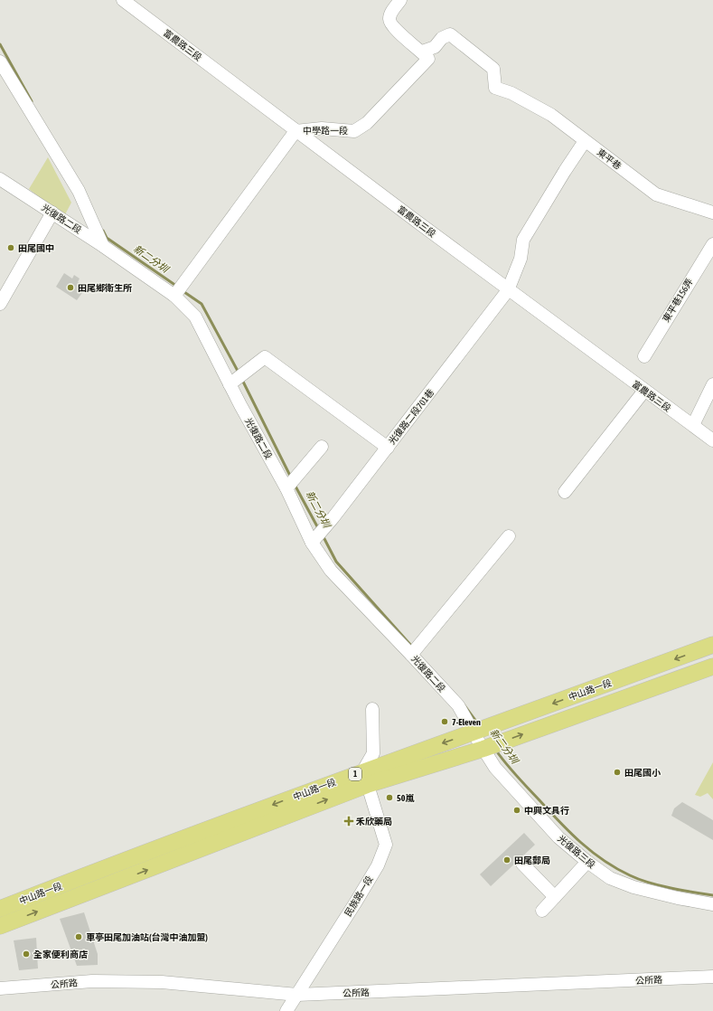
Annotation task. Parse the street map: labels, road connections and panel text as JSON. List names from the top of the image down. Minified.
{"streets":{"main road":["中山路一段","1"],"street":["富農路三段","中學路一段","東平巷","光復路二段","東平巷156弄","光復路二段701巷","光復路三段","民族路一段","公所路"]},"crossings":[["富農路三段","中學路一段"],["富農路三段","光復路二段701巷"],["中學路一段","東平巷"],["中學路一段","光復路二段"],["東平巷","光復路二段701巷"],["光復路二段","光復路二段701巷"],["光復路二段","中山路一段"],["光復路二段","光復路三段"],["中山路一段","光復路三段"],["中山路一段","民族路一段"],["民族路一段","公所路"]],"water":["新二分圳"],"places":{"other":["田尾國中","田尾鄉衛生所","7-Eleven","田尾國小","50嵐","中興文具行","田尾郵局","車亭田尾加油站(台灣中油加盟)","全家便利商店"],"health":["禾欣藥局"]}}
